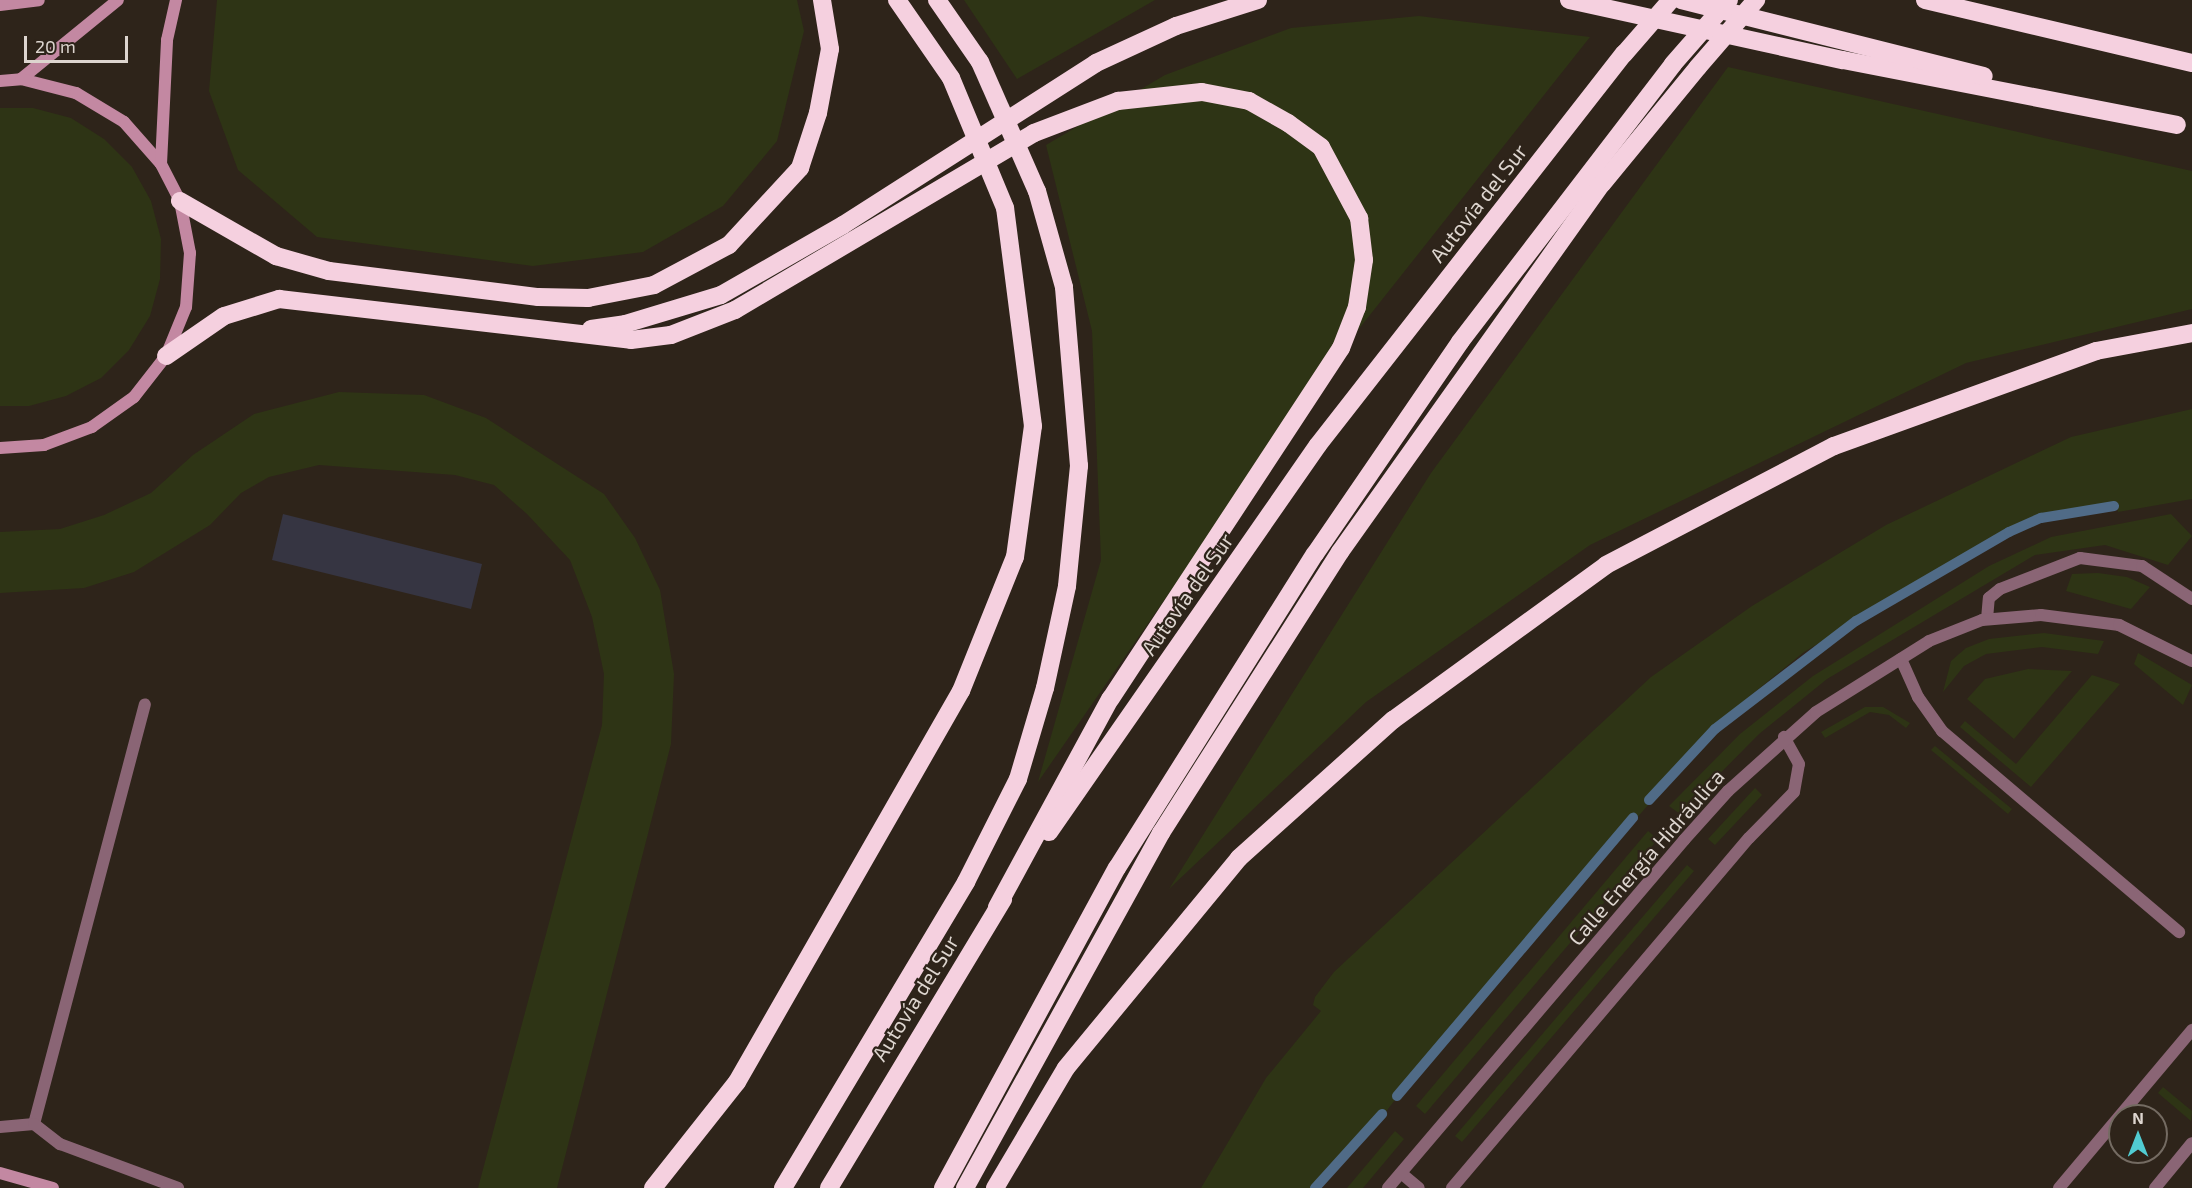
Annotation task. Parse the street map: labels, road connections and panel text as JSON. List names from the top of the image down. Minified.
{"streets":{"highway":["Autovía del Sur"],"street":["Calle Energía Hidráulica"]},"scale_bar":"20 m","north":"top"}
